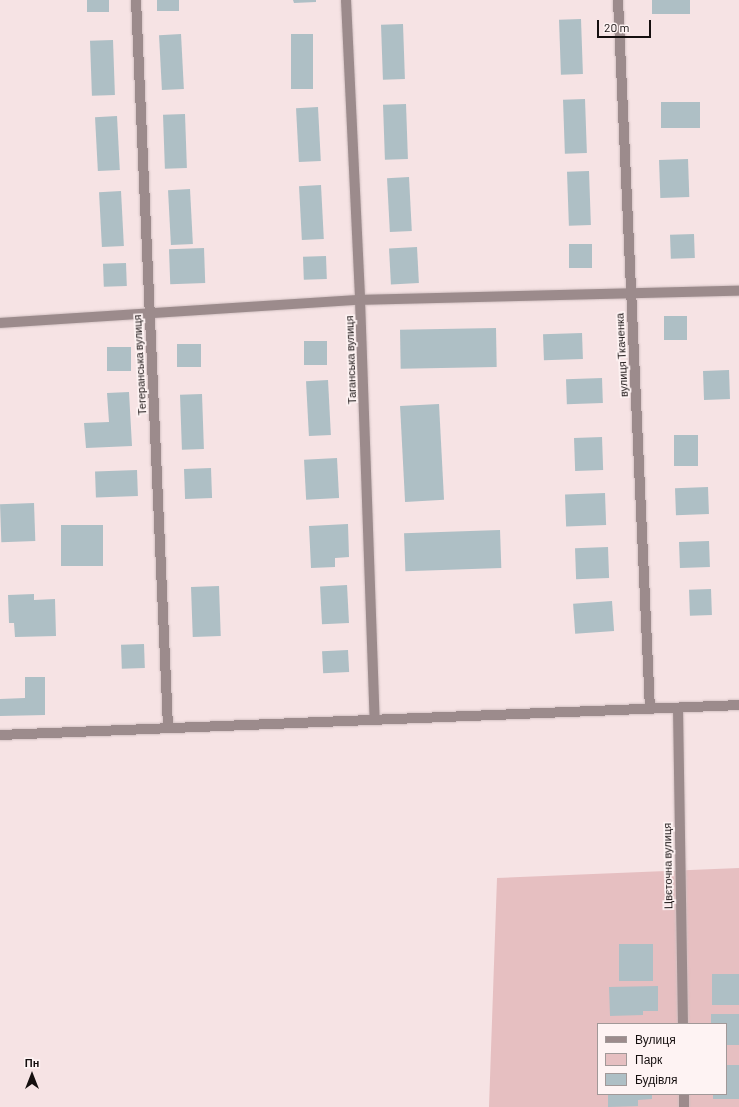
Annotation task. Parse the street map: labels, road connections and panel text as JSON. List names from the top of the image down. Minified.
{"streets":{"street":["вулиця Ткаченка","Таганська вулиця","Тегеранська вулиця","Цвєточна вулиця"]},"legend":["Вулиця","Парк","Будівля"],"scale_bar":"20 m","north":"top"}
